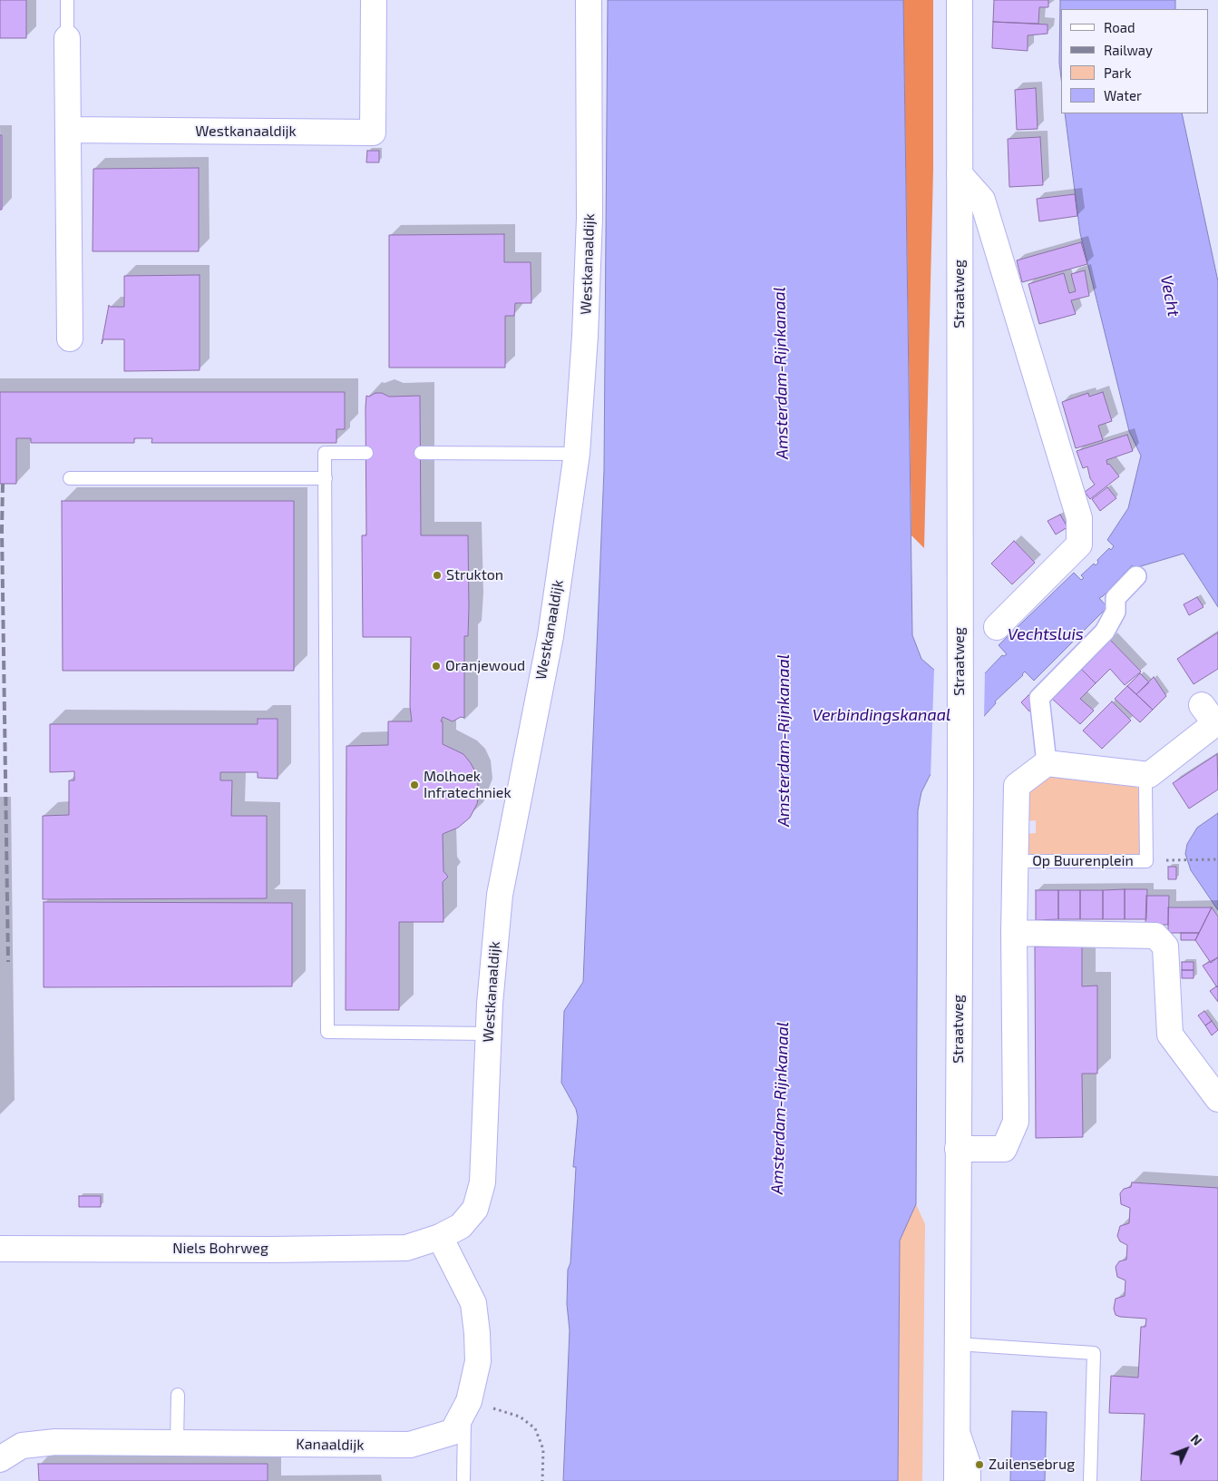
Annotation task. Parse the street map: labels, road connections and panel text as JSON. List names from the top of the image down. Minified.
{"streets":{"street":["Westkanaaldijk","Straatweg","Op Buurenplein","Niels Bohrweg","Kanaaldijk"]},"crossings":[["Westkanaaldijk","Niels Bohrweg"],["Westkanaaldijk","Kanaaldijk"],["Niels Bohrweg","Kanaaldijk"]],"water":["Vecht","Amsterdam-Rijnkanaal","Vechtsluis","Verbindingskanaal"],"places":["Strukton","Oranjewoud","Molhoek Infratechniek","Zuilensebrug"],"legend":["Road","Railway","Park","Water"],"north":"top right"}
